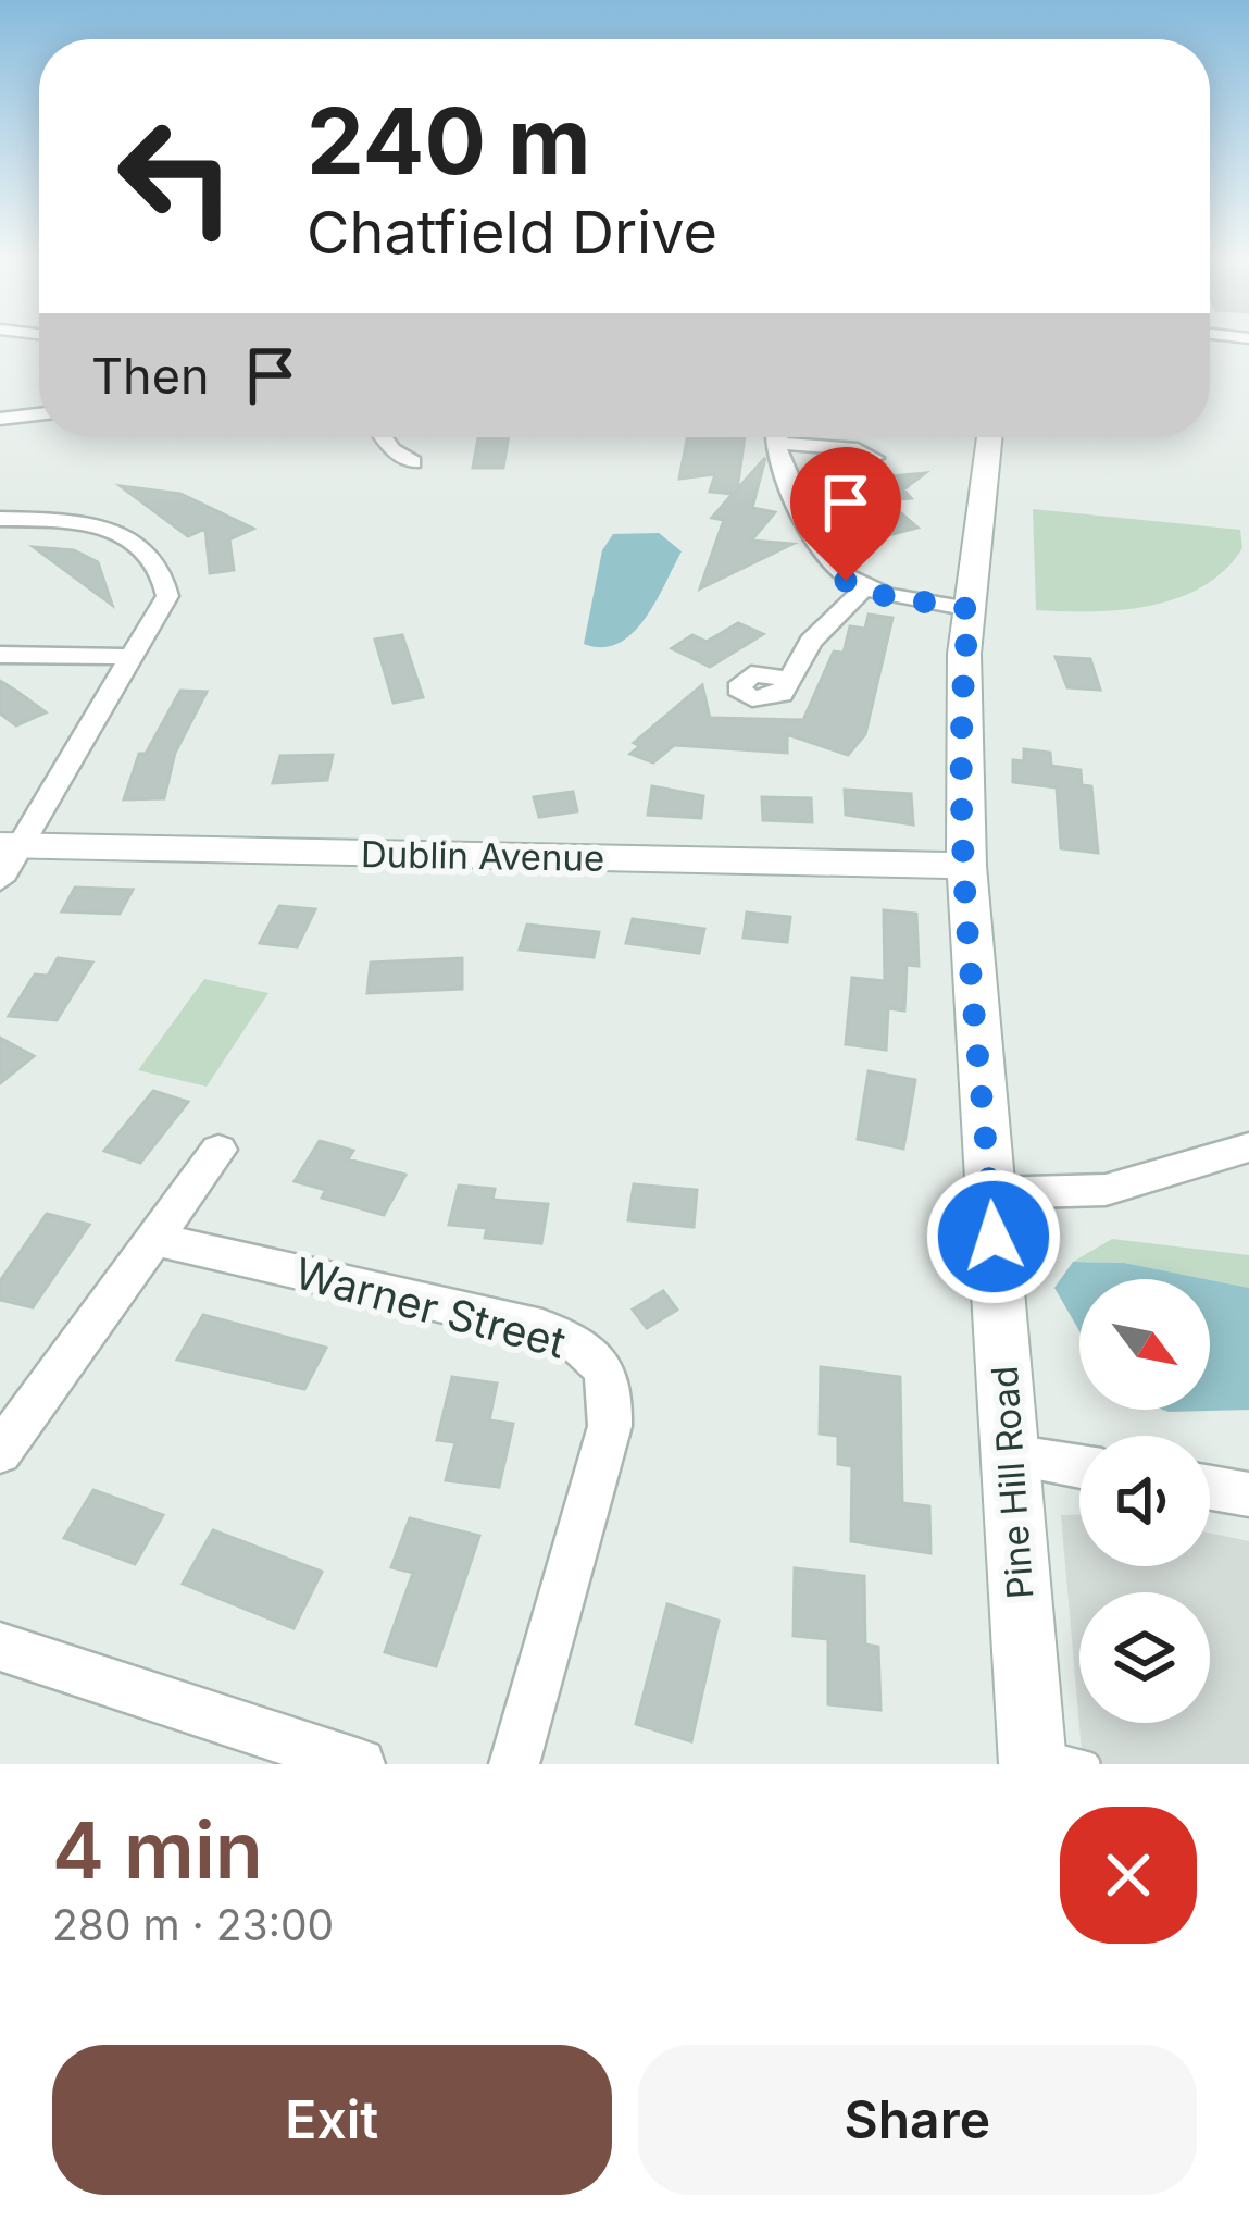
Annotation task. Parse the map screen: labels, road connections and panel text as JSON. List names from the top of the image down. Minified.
{"streets":{"street":["Dublin Avenue","Warner Street","Pine Hill Road"]},"crossings":[["Dublin Avenue","Pine Hill Road"]],"north":"bottom right","page":{"turn":["240 m","Chatfield Drive"],"then":"Then","heading":["4 min","280 m · 23:00"],"buttons":["Exit","Share"]}}
